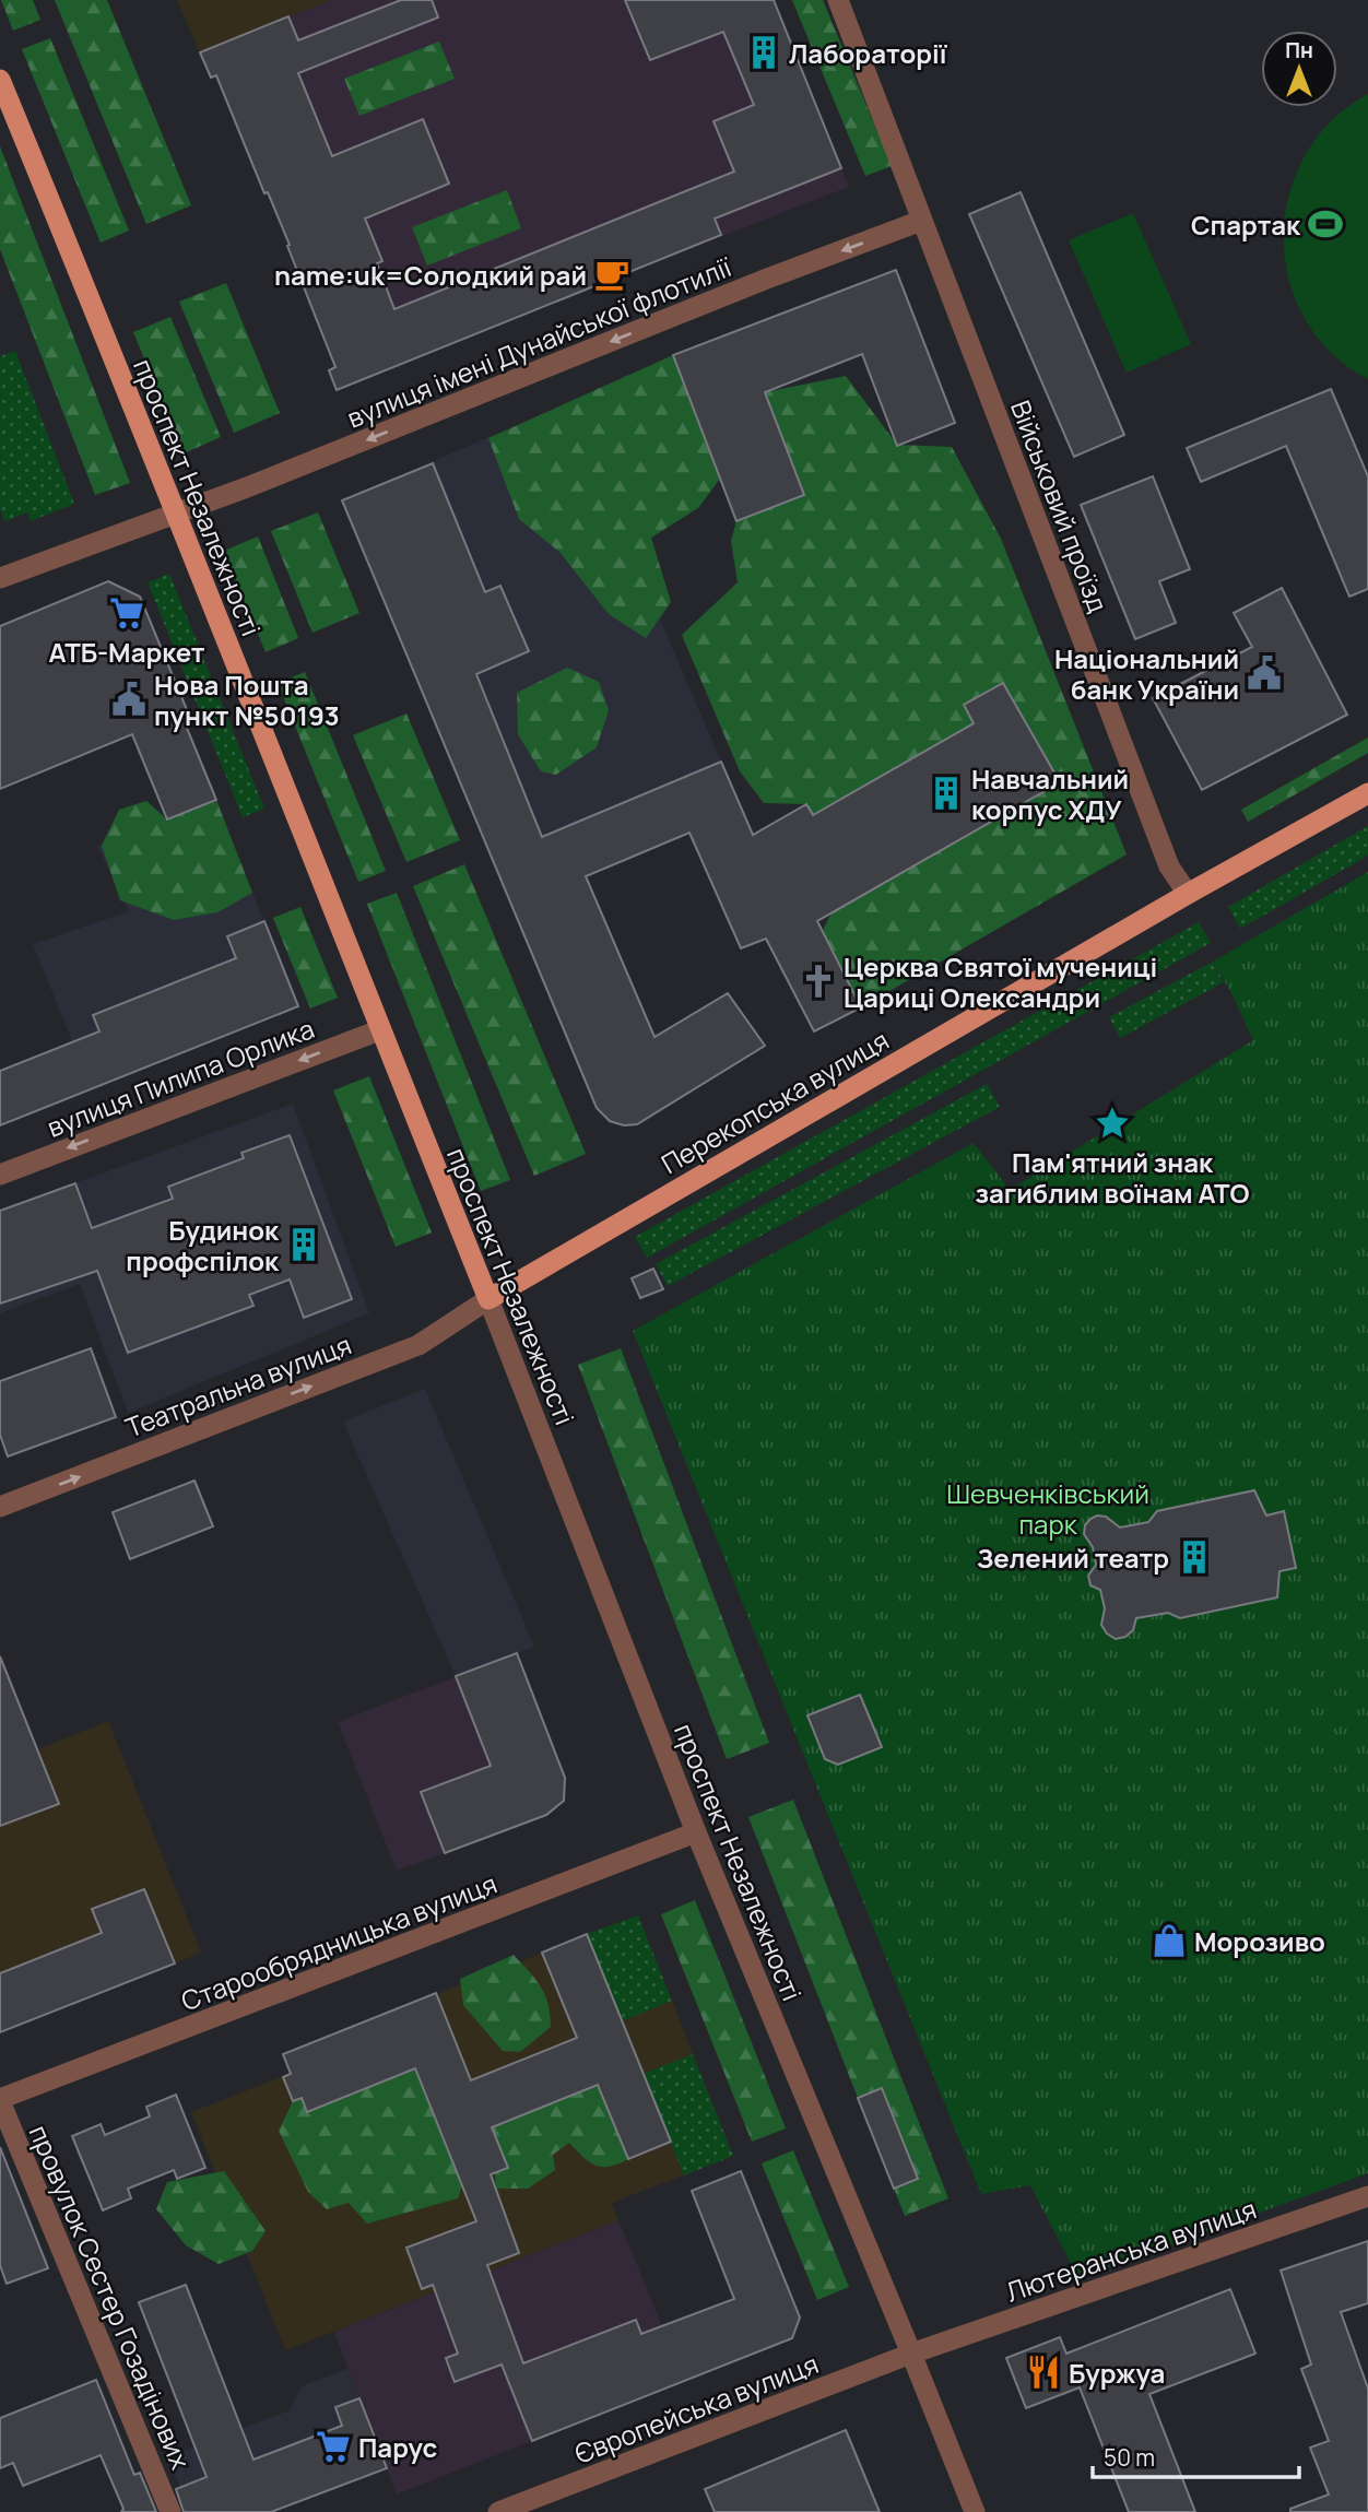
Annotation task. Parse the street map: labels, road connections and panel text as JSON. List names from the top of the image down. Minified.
{"streets":{"main road":["проспект Незалежності","Перекопська вулиця"],"street":["вулиця імені Дунайської флотилії","Військовий проїзд","вулиця Пилипа Орлика","Театральна вулиця","Старообрядницька вулиця","Лютеранська вулиця","провулок Сестер Гозадінових","Європейська вулиця"]},"crossings":[["вулиця імені Дунайської флотилії","проспект Незалежності"],["вулиця імені Дунайської флотилії","Військовий проїзд"],["проспект Незалежності","вулиця Пилипа Орлика"],["проспект Незалежності","Перекопська вулиця"],["проспект Незалежності","Театральна вулиця"],["проспект Незалежності","Старообрядницька вулиця"],["проспект Незалежності","Лютеранська вулиця"],["проспект Незалежності","Європейська вулиця"],["Військовий проїзд","Перекопська вулиця"],["Перекопська вулиця","Театральна вулиця"],["Старообрядницька вулиця","провулок Сестер Гозадінових"],["Лютеранська вулиця","Європейська вулиця"]],"one_way":["вулиця імені Дунайської флотилії","вулиця Пилипа Орлика","Театральна вулиця"],"parks":["Шевченківський парк"],"places":{"building":["Лабораторії","Навчальний корпус ХДУ","Будинок профспілок","Зелений театр"],"sports":["Спартак"],"cafe":["name:uk=Солодкий рай"],"supermarket":["АТБ-Маркет","Парус"],"public building":["Національний банк України","Нова Пошта пункт №50193"],"church":["Церква Святої мучениці Цариці Олександри"],"place":["Пам'ятний знак загиблим воїнам АТО"],"shop":["Морозиво"],"restaurant":["Буржуа"]},"scale_bar":"50 m","north":"top"}
